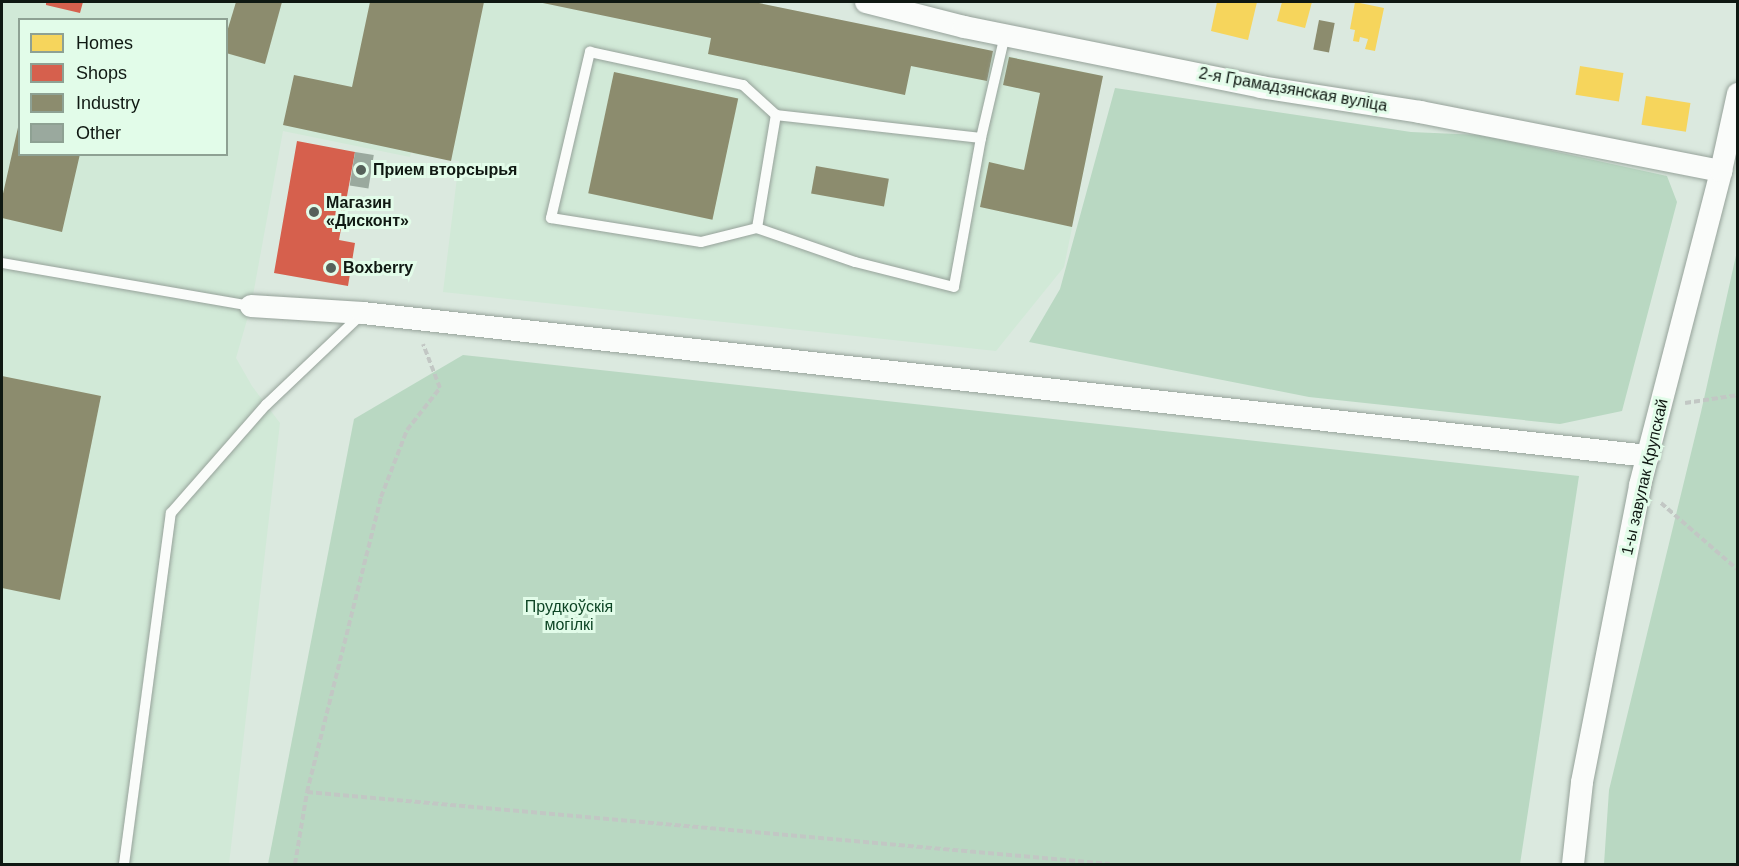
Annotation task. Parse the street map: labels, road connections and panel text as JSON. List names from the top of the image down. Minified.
{"streets":{"street":["2-я Грамадзянская вуліца","1-ы завулак Крупскай"]},"crossings":[["2-я Грамадзянская вуліца","1-ы завулак Крупскай"]],"parks":["Прудкоўскія могілкі"],"places":["Прием вторсырья","Магазин «Дисконт»","Boxberry"],"legend":["Homes","Shops","Industry","Other"]}
